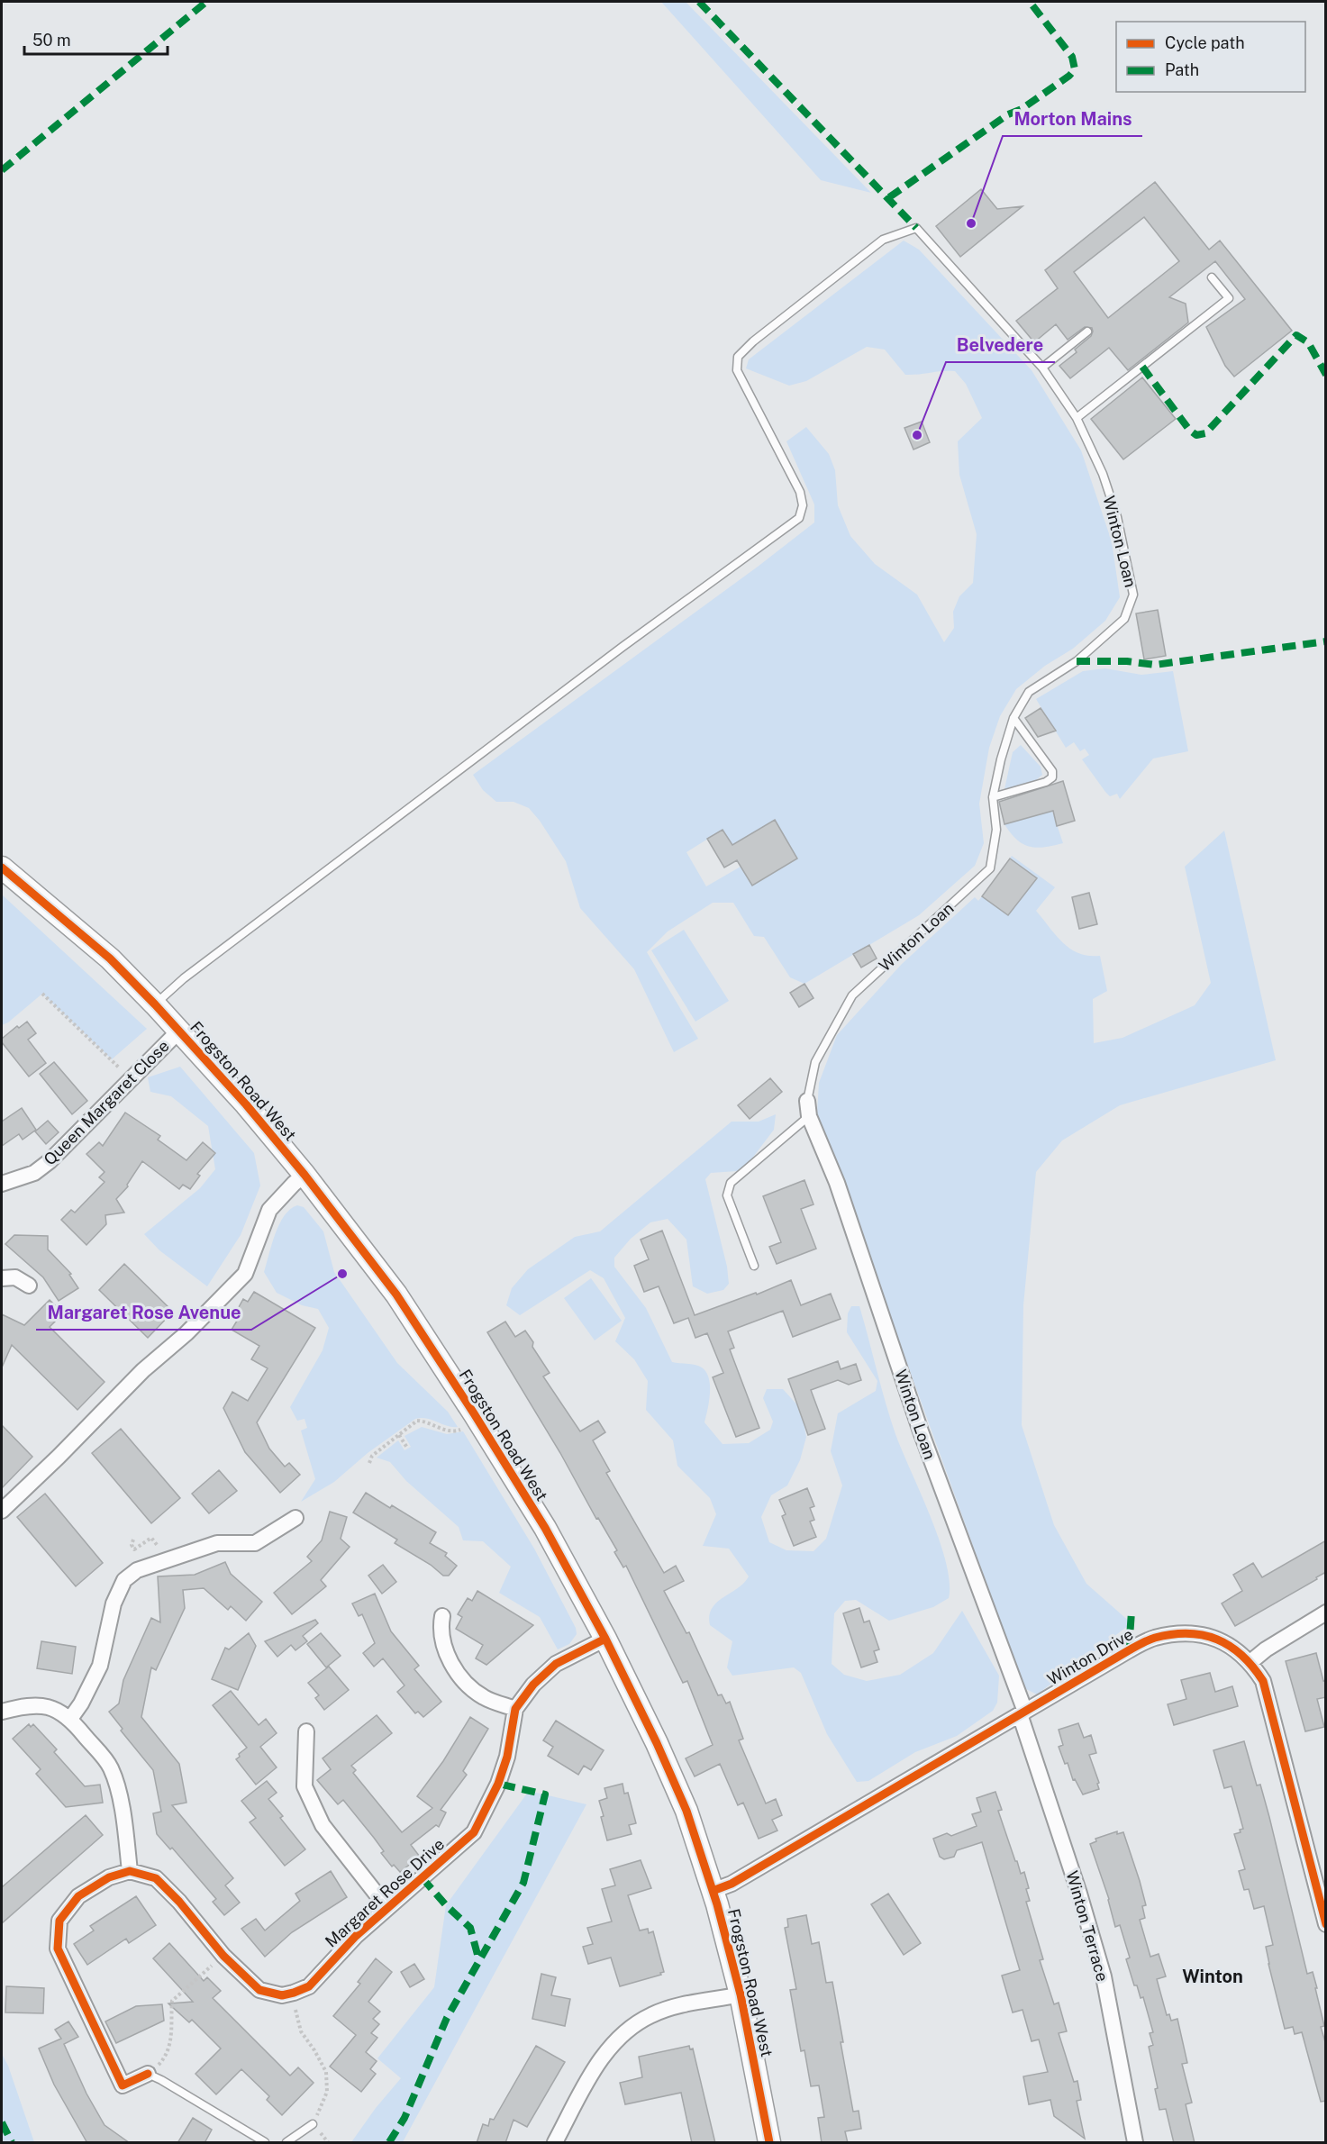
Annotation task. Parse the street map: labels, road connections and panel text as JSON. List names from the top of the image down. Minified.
{"streets":{"main road":["Frogston Road West"],"street":["Winton Loan","Queen Margaret Close","Winton Drive","Margaret Rose Drive","Winton Terrace"]},"crossings":[["Winton Loan","Frogston Road West"],["Winton Loan","Winton Drive"],["Winton Loan","Winton Terrace"],["Frogston Road West","Queen Margaret Close"],["Frogston Road West","Winton Drive"],["Frogston Road West","Margaret Rose Drive"],["Winton Drive","Winton Terrace"]],"districts":["Winton"],"places":["Morton Mains","Belvedere","Margaret Rose Avenue"],"legend":["Cycle path","Path"],"scale_bar":"50 m"}
